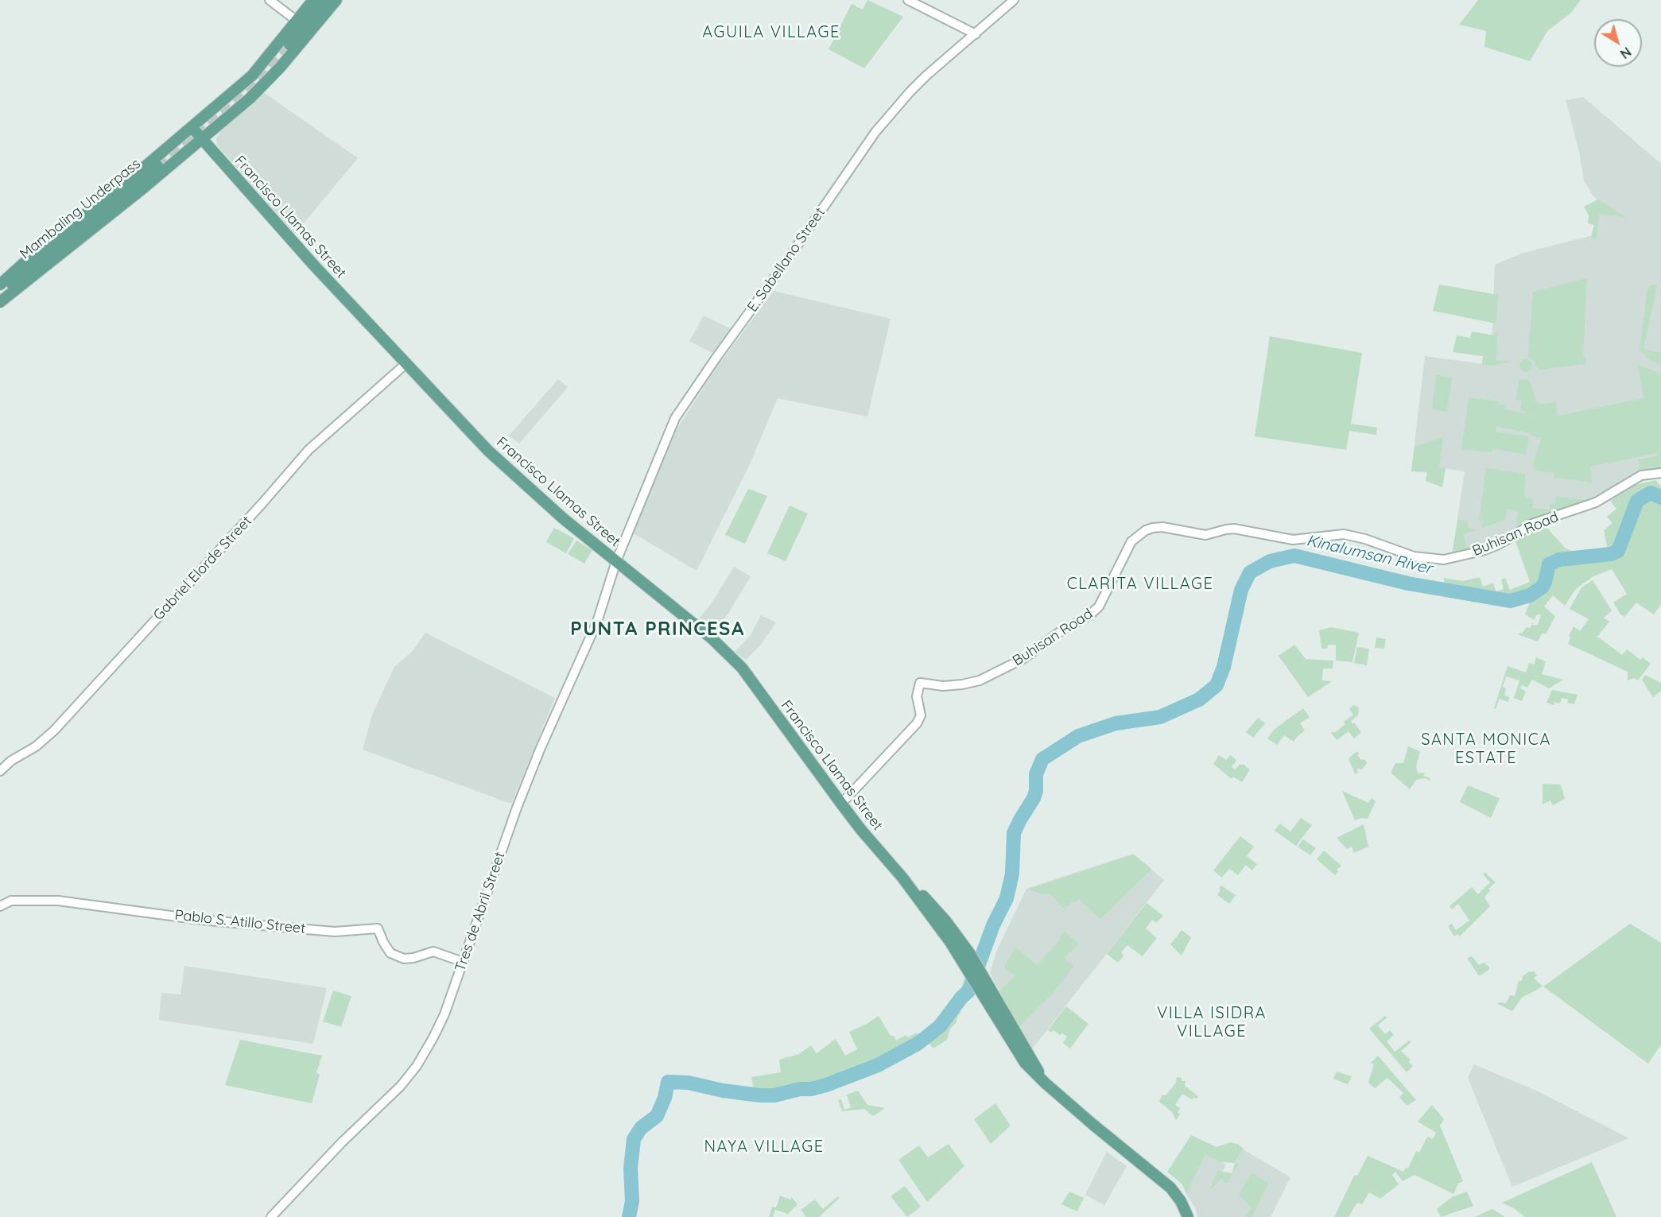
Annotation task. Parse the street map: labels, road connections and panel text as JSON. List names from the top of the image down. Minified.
{"streets":{"main road":["Mambaling Underpass","Francisco Llamas Street"],"street":["E. Sabellano Street","Buhisan Road","Gabriel Elorde Street","Tres de Abril Street","Pablo S. Atillo Street"]},"crossings":[["Francisco Llamas Street","E. Sabellano Street"],["Francisco Llamas Street","Buhisan Road"],["Francisco Llamas Street","Gabriel Elorde Street"],["Francisco Llamas Street","Tres de Abril Street"],["E. Sabellano Street","Tres de Abril Street"],["Tres de Abril Street","Pablo S. Atillo Street"]],"districts":["AGUILA VILLAGE","CLARITA VILLAGE","PUNTA PRINCESA","SANTA MONICA ESTATE","VILLA ISIDRA VILLAGE","NAYA VILLAGE"],"water":["Kinalumsan River"],"north":"bottom right"}
